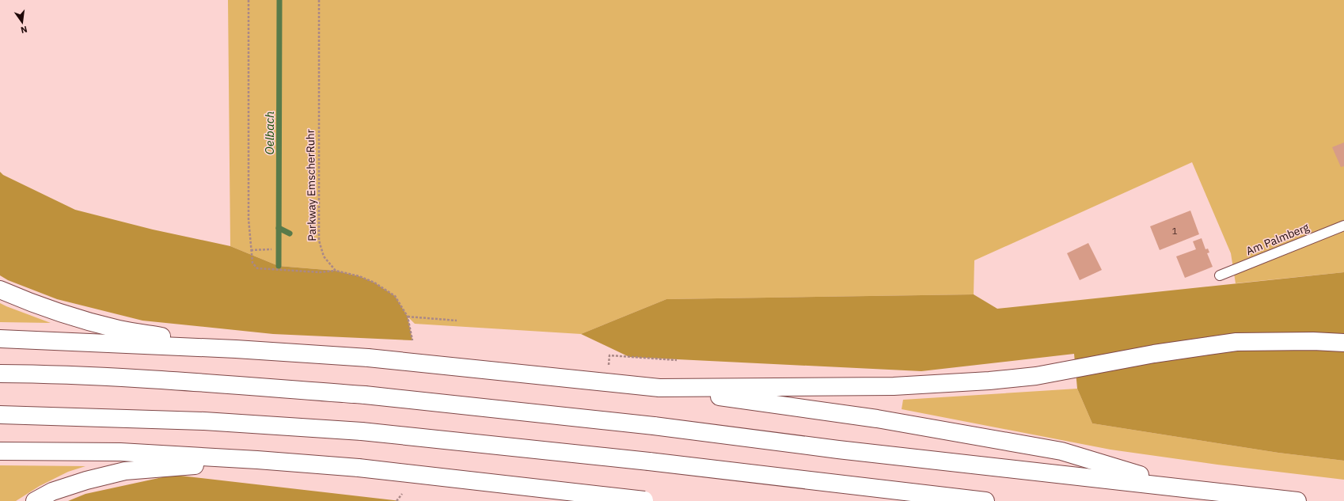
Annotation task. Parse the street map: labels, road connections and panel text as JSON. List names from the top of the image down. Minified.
{"streets":{"lane":["Am Palmberg"],"path":["Parkway EmscherRuhr"]},"water":["Oelbach"],"house_numbers":["1"],"north":"bottom"}
